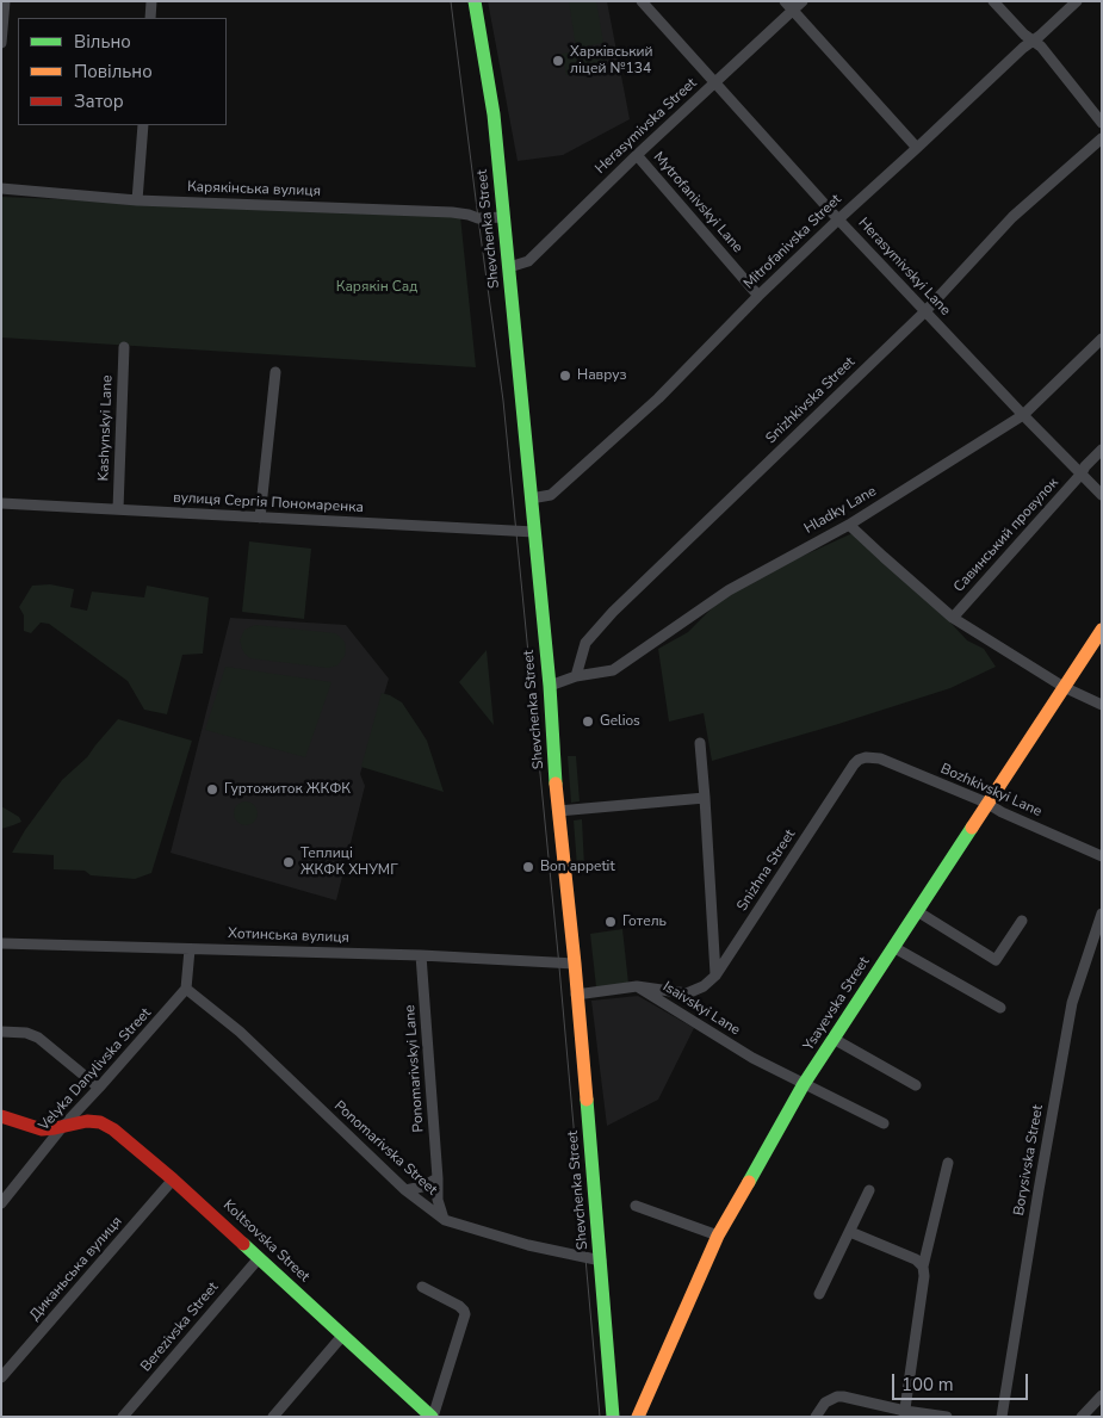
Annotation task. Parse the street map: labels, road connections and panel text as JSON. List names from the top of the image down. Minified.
{"streets":{"street":["Herasymivska Street","Карякінська вулиця","Mytrofanivskyi Lane","Shevchenka Street","Mitrofanivska Street","Herasymivskyi Lane","Snizhkivska Street","Kashynskyi Lane","вулиця Сергія Пономаренка","Hladky Lane","Савинський провулок","Bozhkivskyi Lane","Snizhna Street","Хотинська вулиця","Ysayevska Street","Isaivskyi Lane","Ponomarivskyi Lane","Velyka Danylivska Street","Ponomarivska Street","Borysivska Street","Koltsovska Street","Диканьська вулиця","Berezivska Street"]},"crossings":[["Herasymivska Street","Mytrofanivskyi Lane"],["Herasymivska Street","Shevchenka Street"],["Herasymivska Street","Herasymivskyi Lane"],["Карякінська вулиця","Shevchenka Street"],["Mytrofanivskyi Lane","Mitrofanivska Street"],["Shevchenka Street","Mitrofanivska Street"],["Shevchenka Street","вулиця Сергія Пономаренка"],["Shevchenka Street","Хотинська вулиця"],["Shevchenka Street","Ponomarivska Street"],["Mitrofanivska Street","Herasymivskyi Lane"],["Herasymivskyi Lane","Snizhkivska Street"],["Herasymivskyi Lane","Hladky Lane"],["Herasymivskyi Lane","Савинський провулок"],["Snizhkivska Street","Hladky Lane"],["Kashynskyi Lane","вулиця Сергія Пономаренка"],["Bozhkivskyi Lane","Snizhna Street"],["Bozhkivskyi Lane","Ysayevska Street"],["Хотинська вулиця","Ponomarivskyi Lane"],["Ysayevska Street","Isaivskyi Lane"],["Ponomarivskyi Lane","Ponomarivska Street"],["Velyka Danylivska Street","Ponomarivska Street"],["Velyka Danylivska Street","Koltsovska Street"],["Koltsovska Street","Диканьська вулиця"],["Koltsovska Street","Berezivska Street"]],"parks":["Карякін Сад"],"places":["Харківський ліцей №134","Навруз","Gelios","Гуртожиток ЖКФК","Теплиці ЖКФК ХНУМГ","Bon appetit","Готель"],"legend":["Вільно","Повільно","Затор"],"scale_bar":"100 m"}
